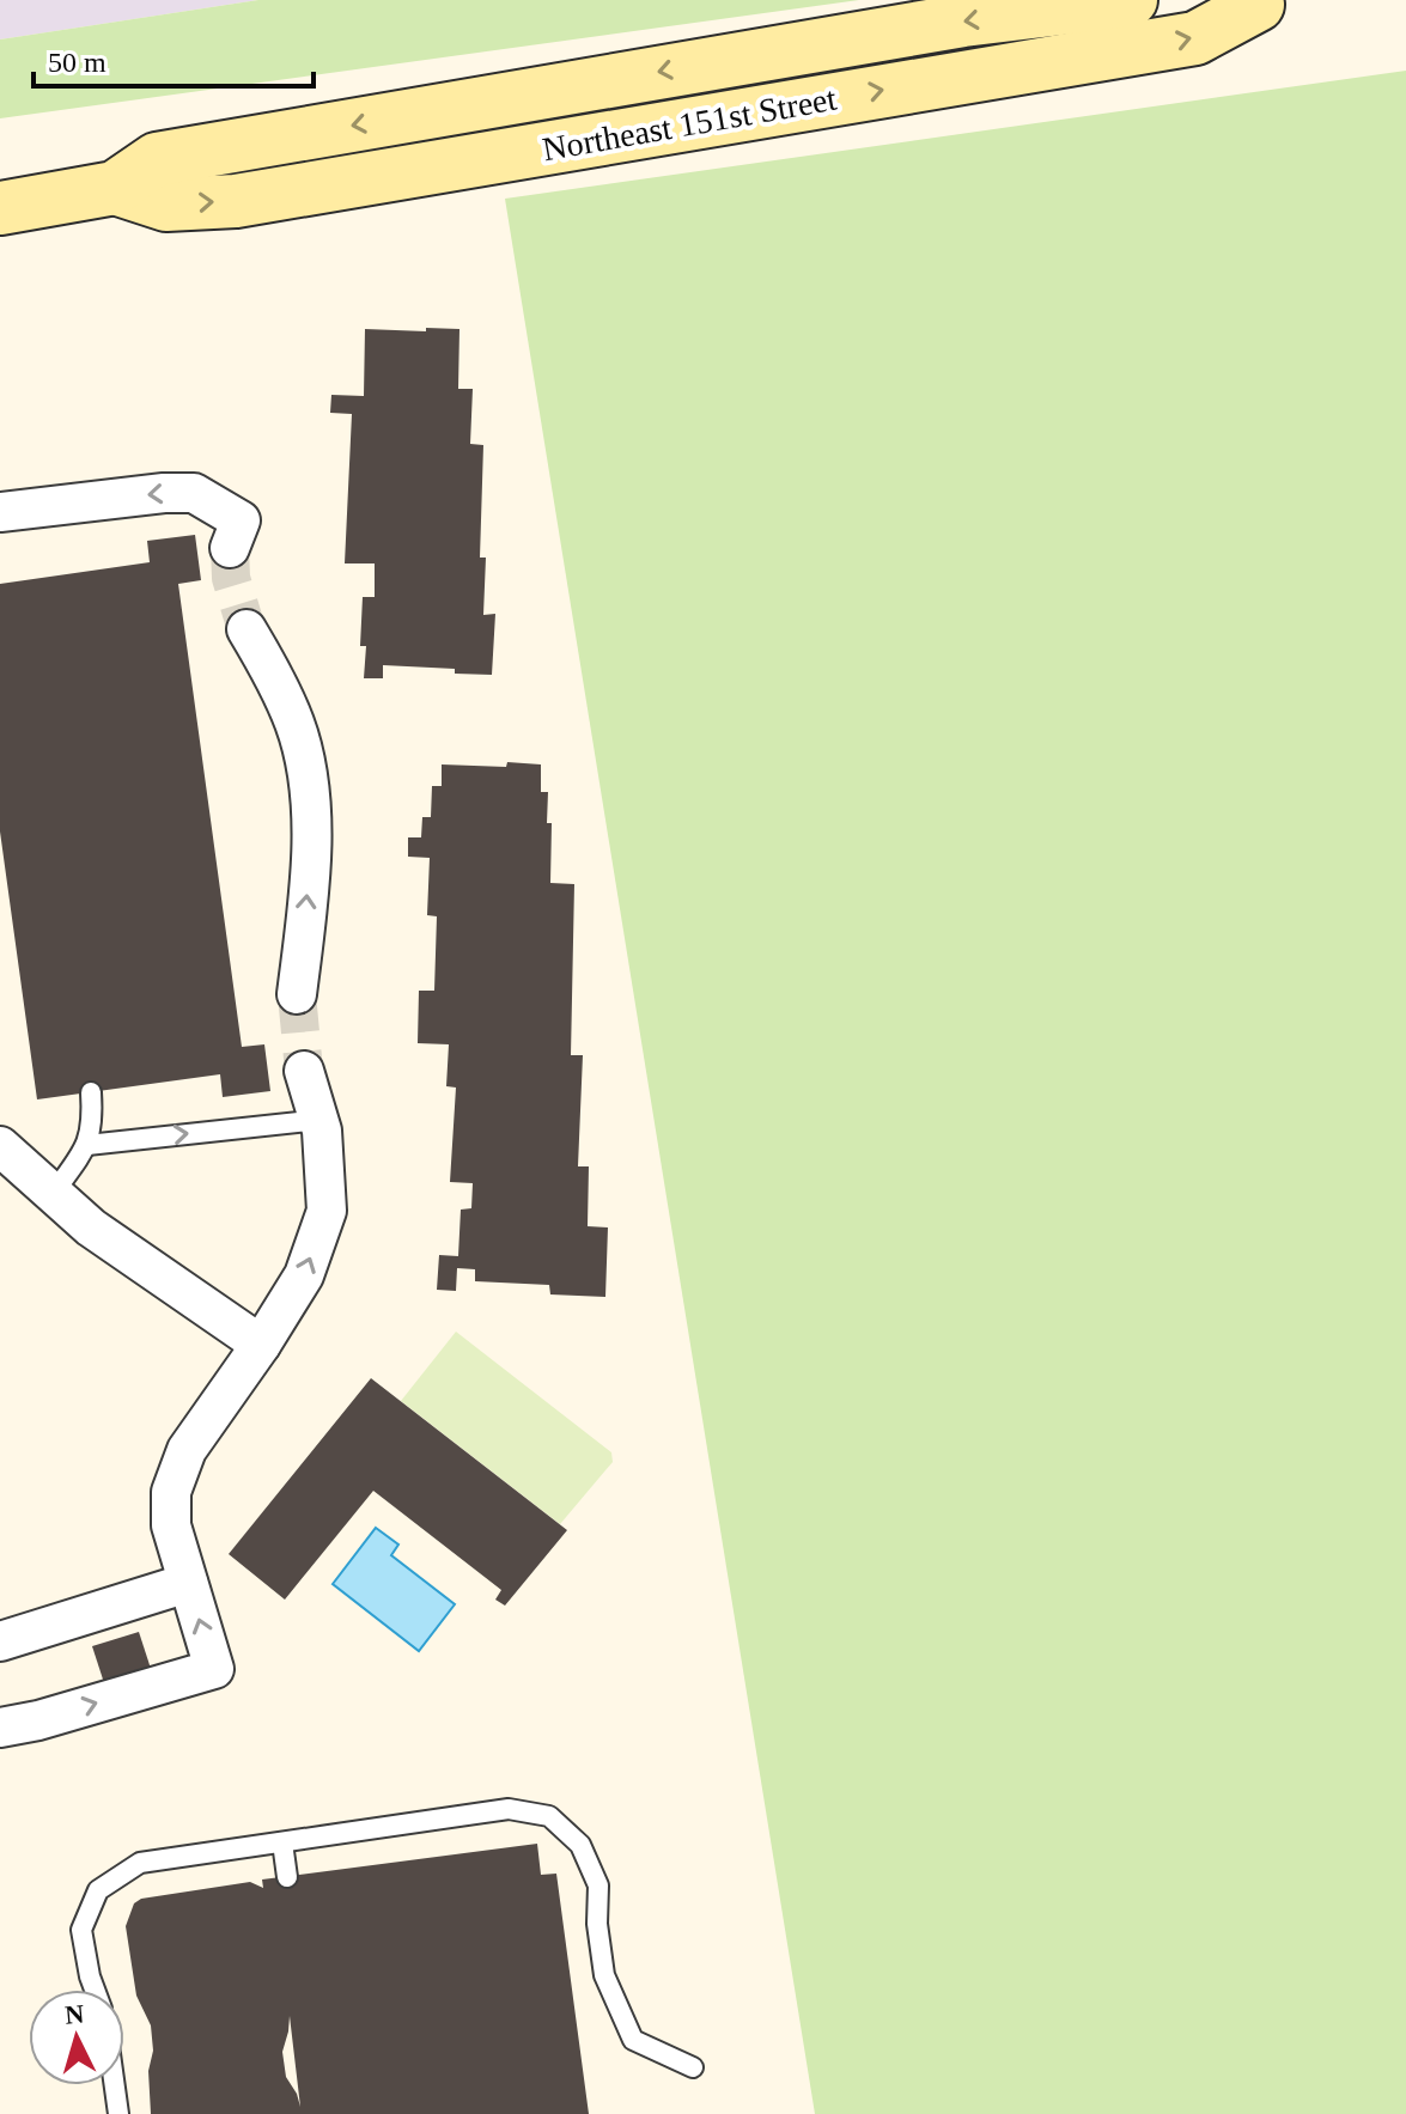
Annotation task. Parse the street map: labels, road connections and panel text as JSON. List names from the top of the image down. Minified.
{"streets":{"street":["Northeast 151st Street"]},"scale_bar":"50 m","north":"top"}
